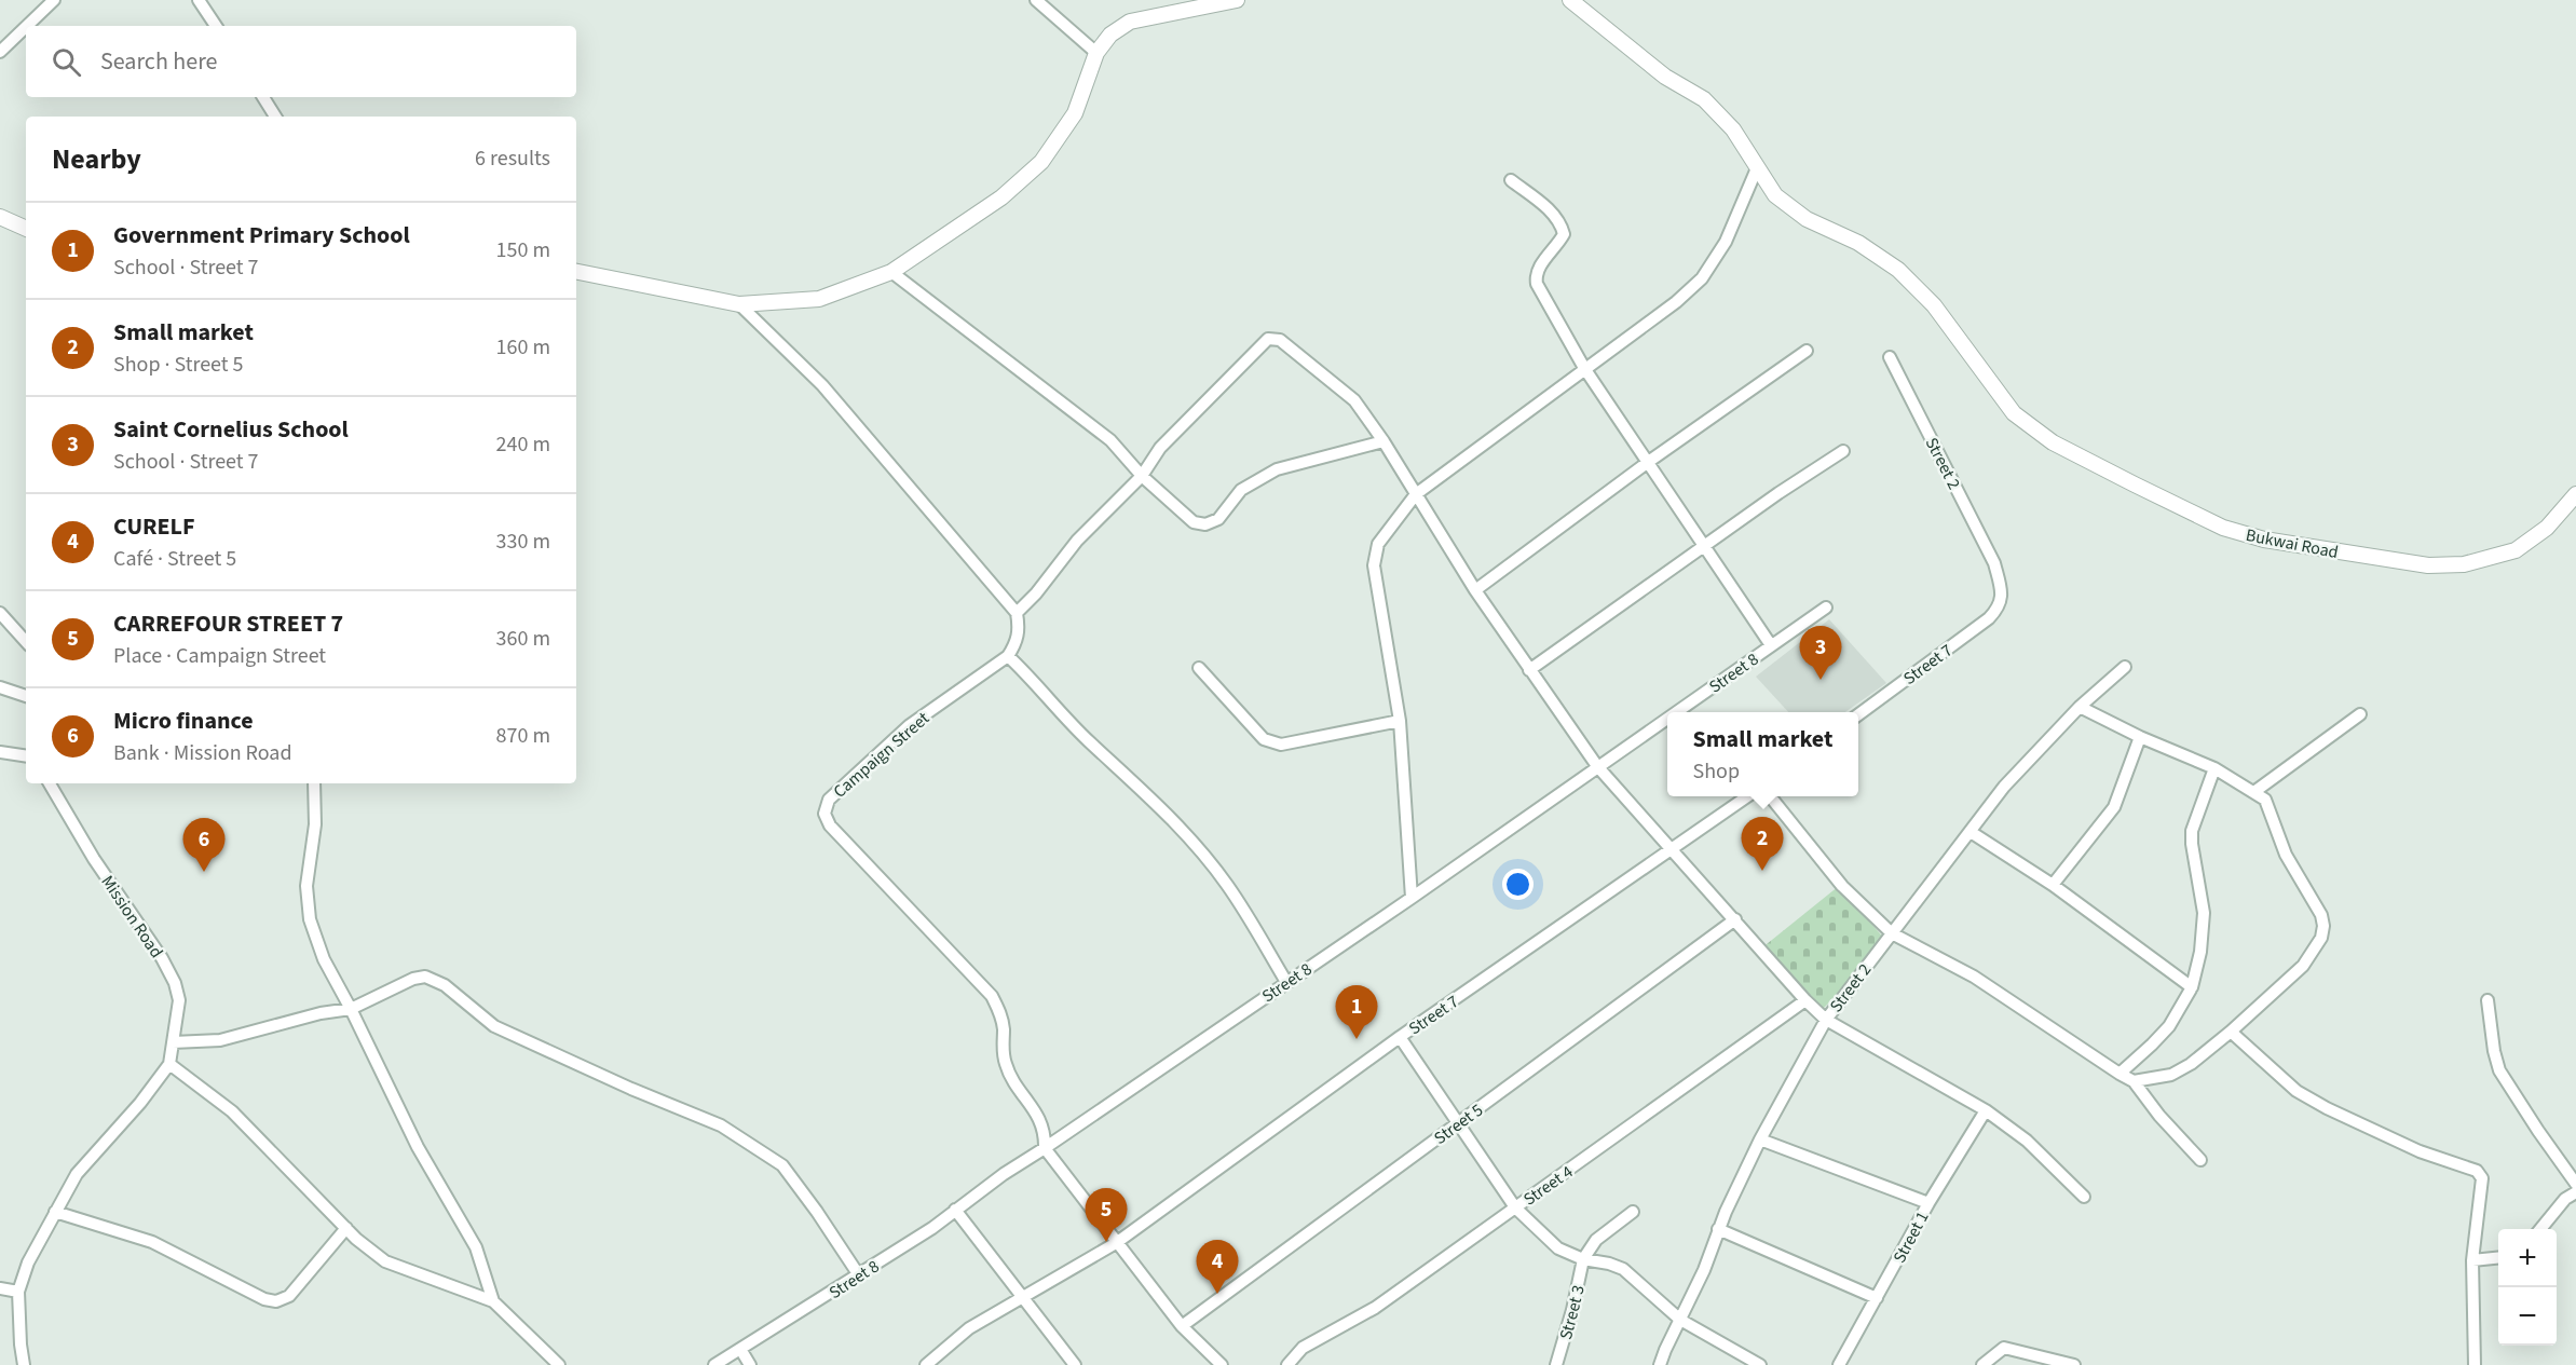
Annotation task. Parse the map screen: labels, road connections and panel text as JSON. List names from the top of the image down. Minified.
{"streets":{"street":["Street 2","Bukwai Road","Street 7","Street 8","Campaign Street","Mission Road","Street 5","Street 4","Street 1","Street 3"]},"crossings":[["Street 2","Street 7"],["Street 7","Campaign Street"],["Street 8","Campaign Street"],["Campaign Street","Street 5"]],"page":{"search":"Search here","heading":["Nearby","6 results"],"list":[{"mark":"1","name":"Government Primary School","note":"School · Street 7","value":"150 m"},{"mark":"2","name":"Small market","note":"Shop · Street 5","value":"160 m"},{"mark":"3","name":"Saint Cornelius School","note":"School · Street 7","value":"240 m"},{"mark":"4","name":"CURELF","note":"Café · Street 5","value":"330 m"},{"mark":"5","name":"CARREFOUR STREET 7","note":"Place · Campaign Street","value":"360 m"},{"mark":"6","name":"Micro finance","note":"Bank · Mission Road","value":"870 m"}],"pins":["3","2","6","1","5","4"],"popup":["Small market","Shop"],"map_buttons":["+","−"]}}
